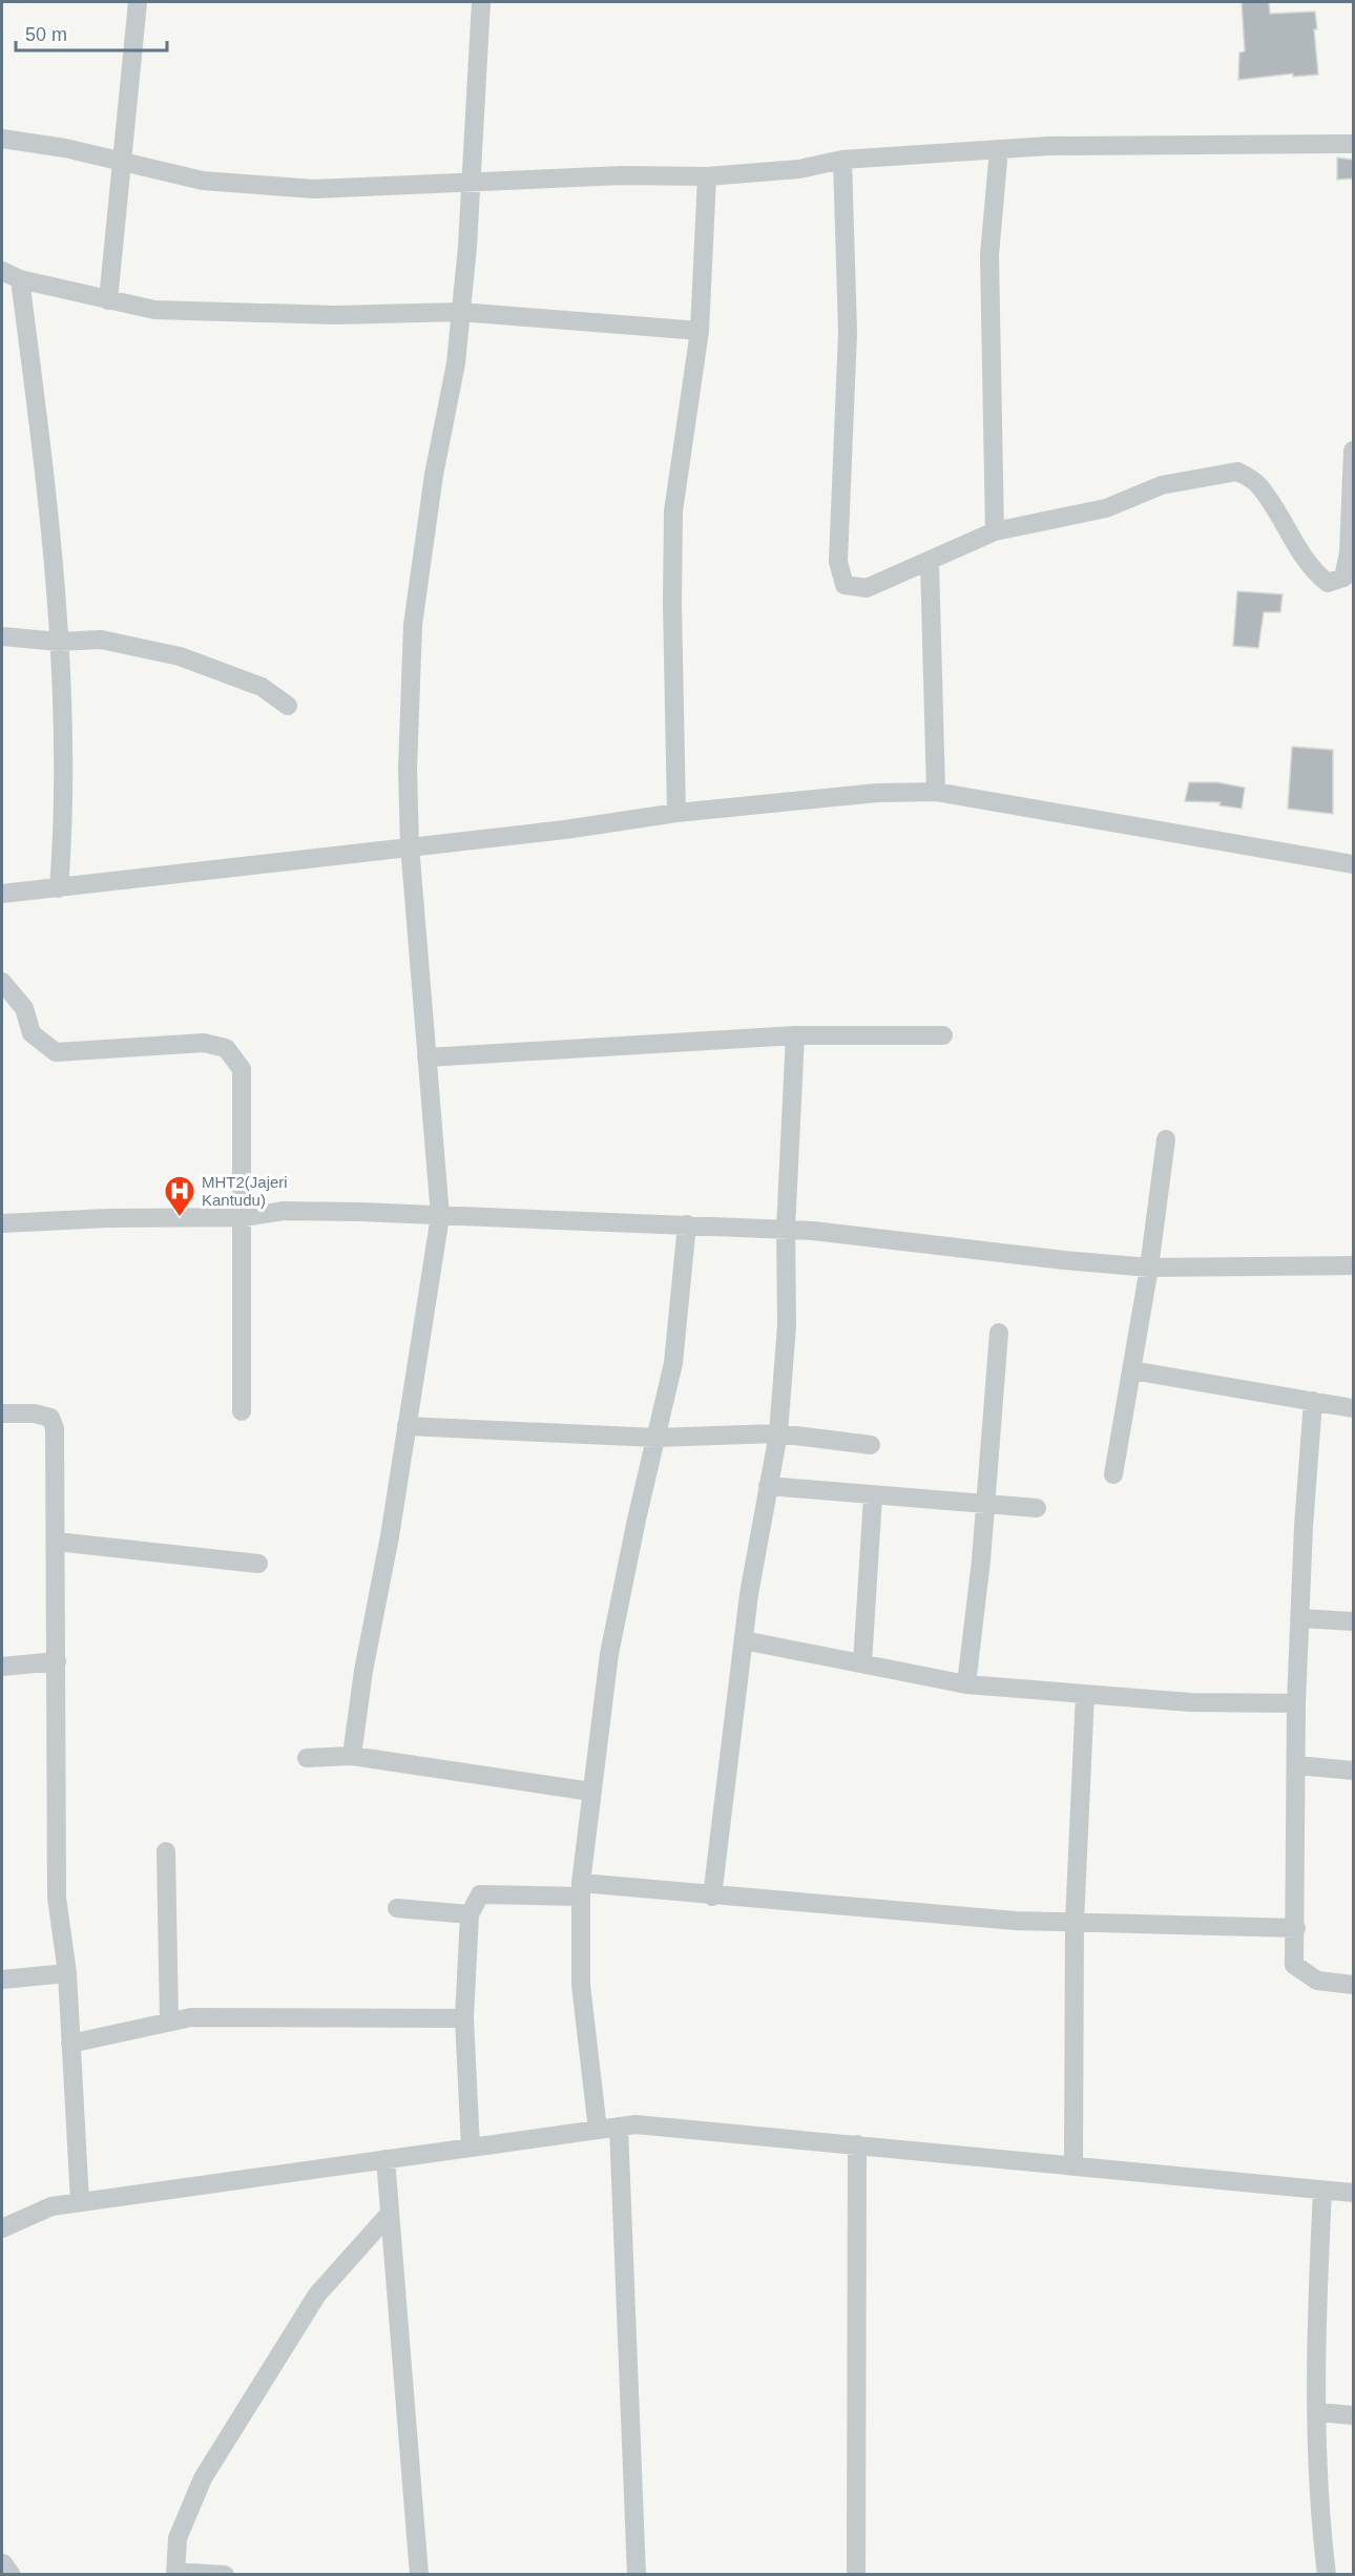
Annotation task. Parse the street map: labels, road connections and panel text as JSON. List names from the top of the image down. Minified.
{"places":{"hospital":["MHT2(Jajeri Kantudu)"]},"scale_bar":"50 m"}
